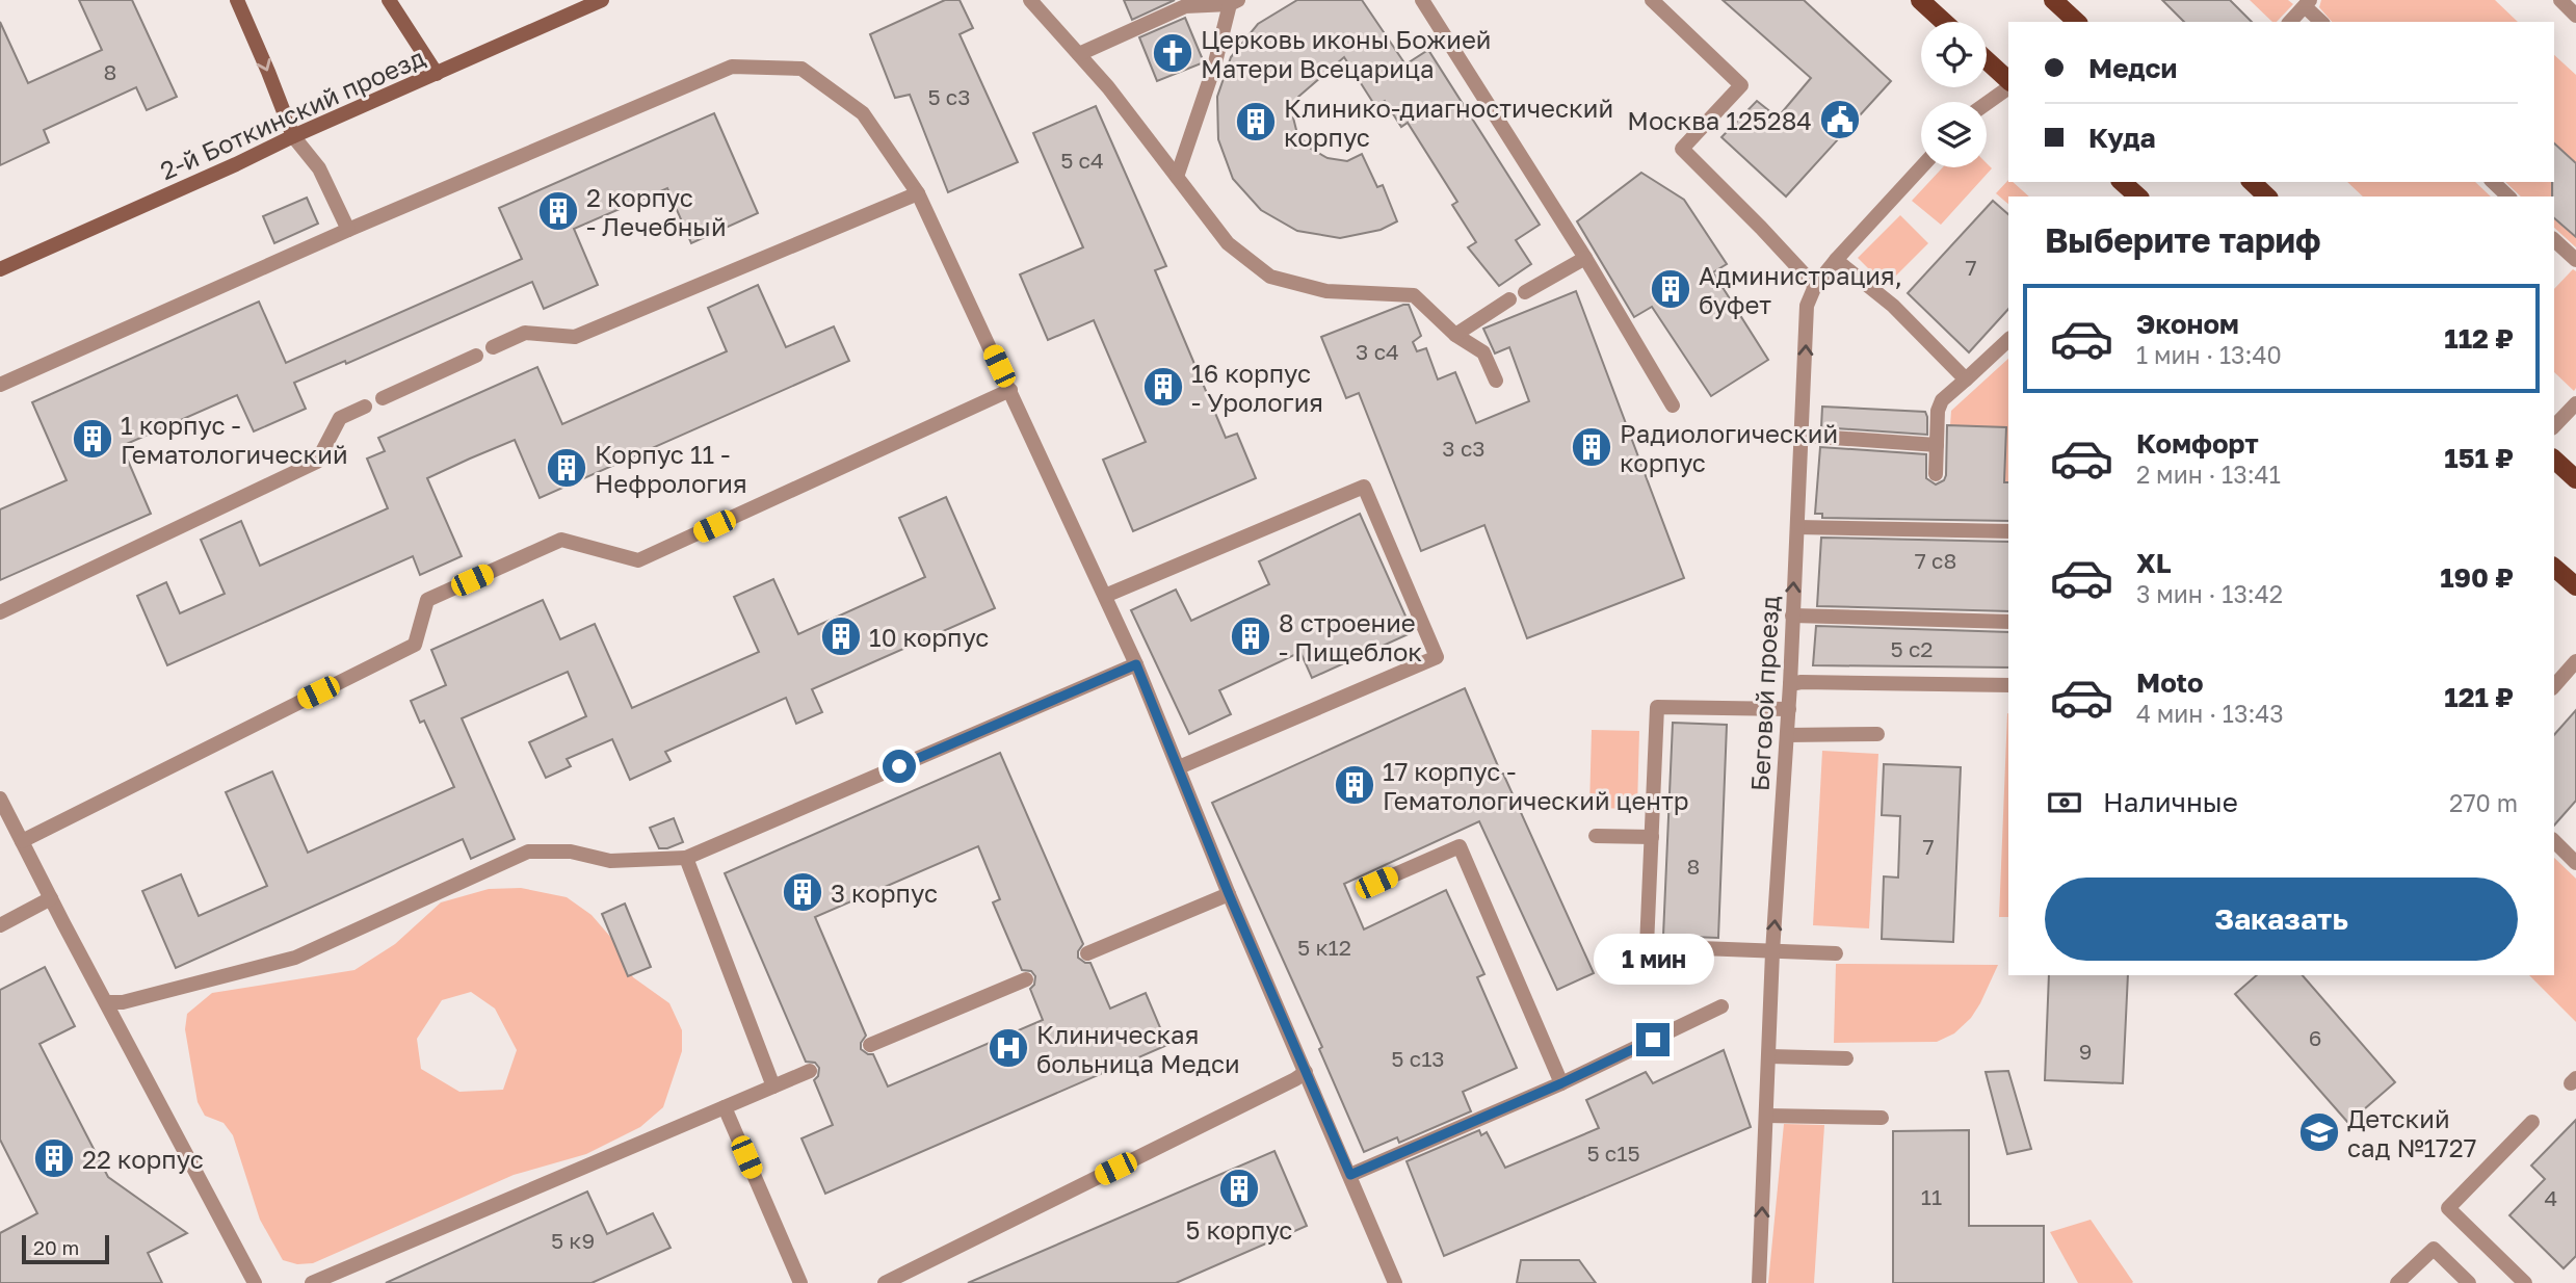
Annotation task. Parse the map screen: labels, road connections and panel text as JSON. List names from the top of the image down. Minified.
{"streets":{"street":["2-й Боткинский проезд","Беговой проезд"]},"one_way":["Беговой проезд"],"places":{"church":["Церковь иконы Божией Матери Всецарица"],"public building":["Москва 125284"],"building":["Клинико-диагностический корпус","2 корпус - Лечебный","Администрация, буфет","16 корпус - Урология","1 корпус - Гематологический","Радиологический корпус","Корпус 11 - Нефрология","10 корпус","8 строение - Пищеблок","17 корпус - Гематологический центр","3 корпус","22 корпус","5 корпус"],"hospital":["Клиническая больница Медси"],"school or university":["Детский сад №1727"]},"house_numbers":["8","5 с3","5 с4","7","3 с4","3 с3","7 с8","5 с2","7","8","5 к12","6","9","5 с13","5 с15","11","4","5 к9"],"scale_bar":"20 m","page":{"banner":["Медси","Куда"],"heading":"Выберите тариф","list":[{"name":"Эконом","note":"1 мин · 13:40","value":"112 ₽"},{"name":"Комфорт","note":"2 мин · 13:41","value":"151 ₽"},{"name":"XL","note":"3 мин · 13:42","value":"190 ₽"},{"name":"Moto","note":"4 мин · 13:43","value":"121 ₽"}],"pay":["Наличные","270 m"],"buttons":"Заказать","bubble":"1 мин","scale":"20 m"}}
